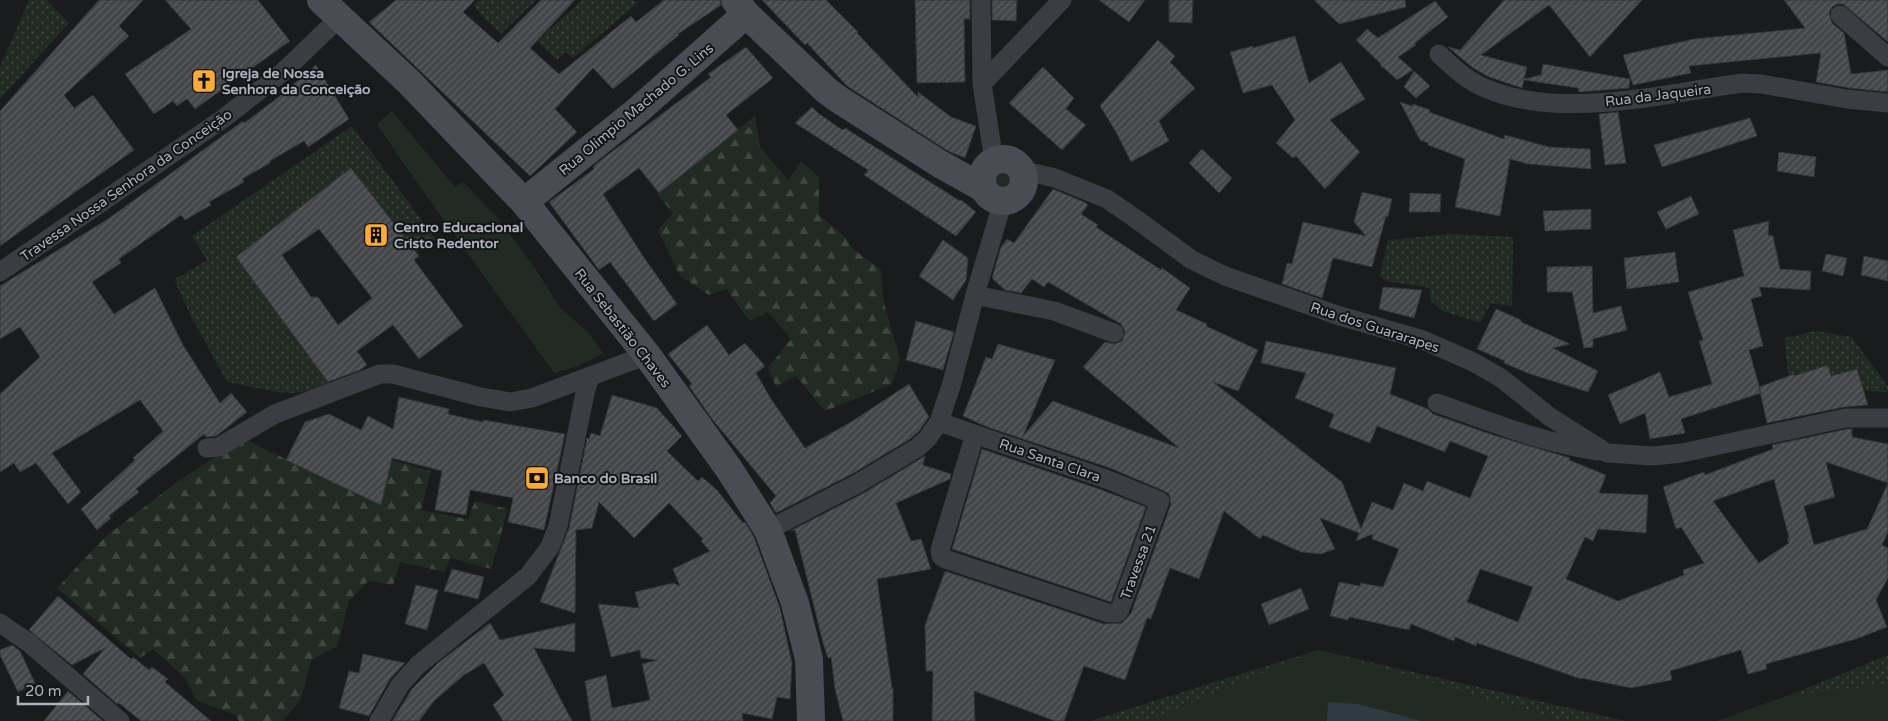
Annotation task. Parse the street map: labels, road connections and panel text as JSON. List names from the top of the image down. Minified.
{"streets":{"main road":["Rua Olímpio Machado G. Lins","Rua Sebastião Chaves"],"street":["Rua da Jaqueira","Travessa Nossa Senhora da Conceição","Rua dos Guararapes","Rua Santa Clara","Travessa 21"]},"crossings":[["Rua Olímpio Machado G. Lins","Rua Sebastião Chaves"],["Travessa Nossa Senhora da Conceição","Rua Sebastião Chaves"],["Rua Santa Clara","Travessa 21"]],"places":{"church":["Igreja de Nossa Senhora da Conceição"],"building":["Centro Educacional Cristo Redentor"],"bank":["Banco do Brasil"]},"scale_bar":"20 m"}
